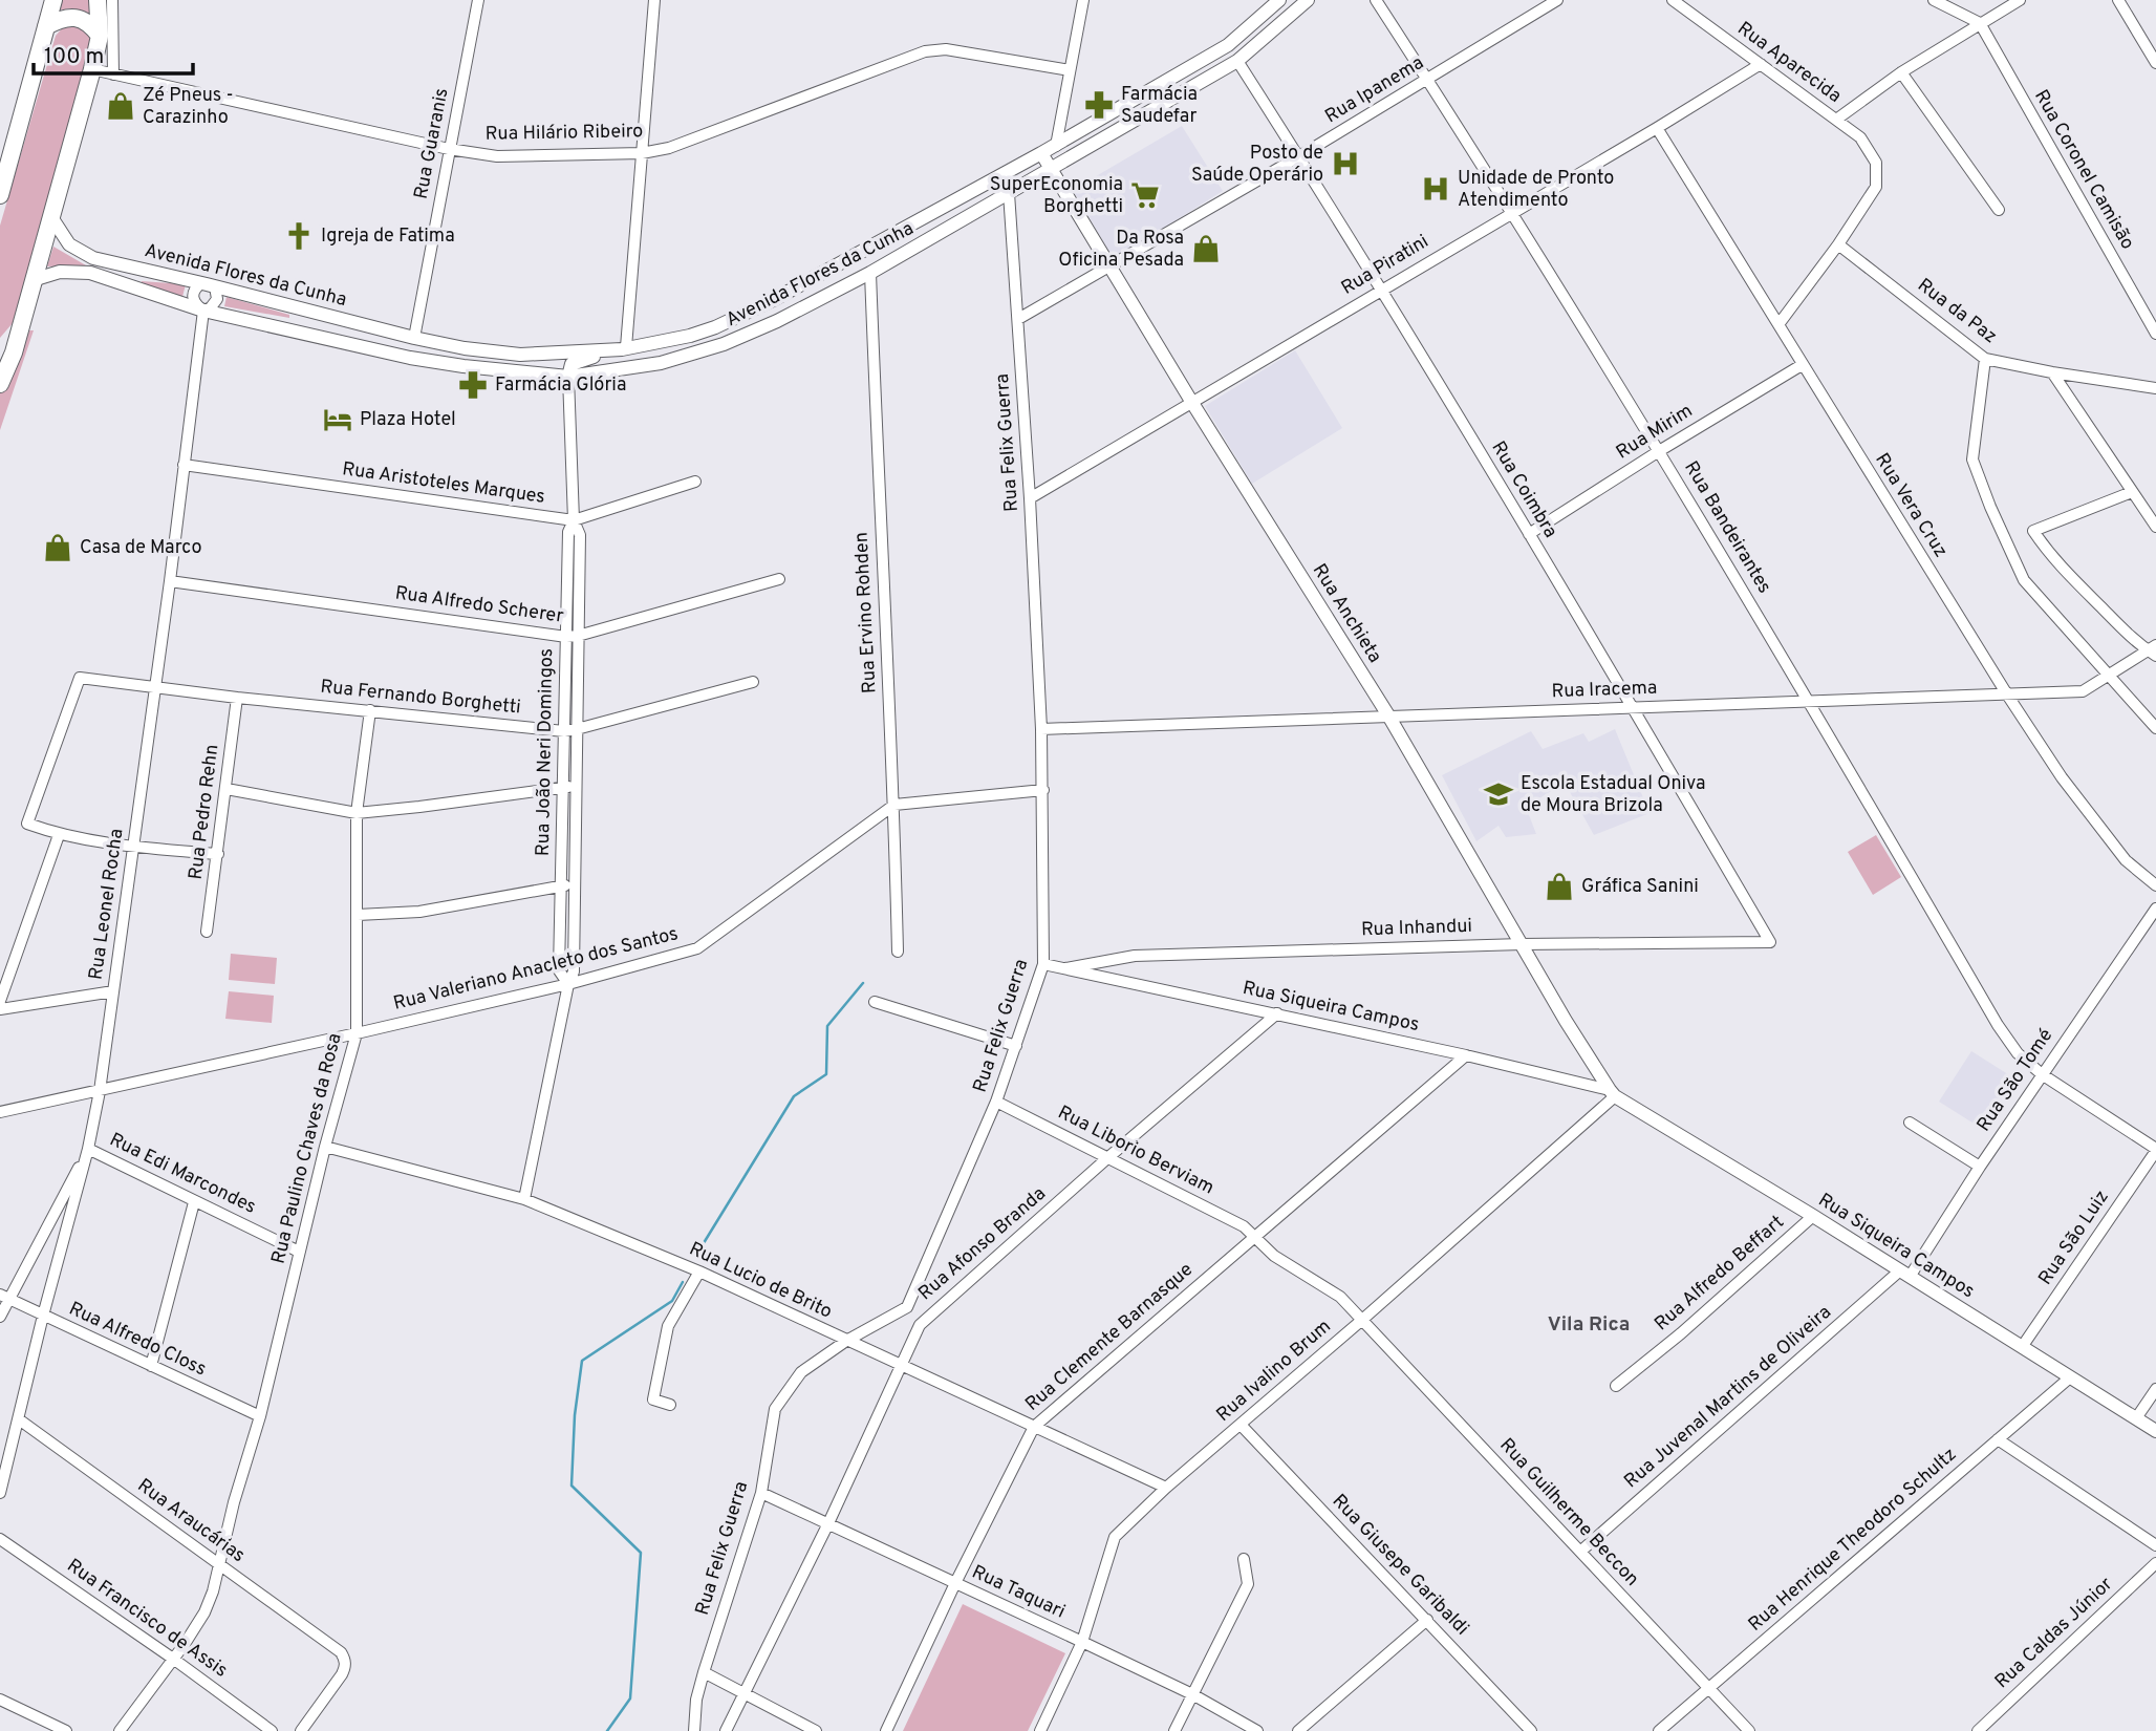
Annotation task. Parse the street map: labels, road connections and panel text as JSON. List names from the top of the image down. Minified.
{"streets":{"main road":["Avenida Flores da Cunha","Rua Anchieta","Rua Siqueira Campos"],"street":["Rua Aparecida","Rua Ipanema","Rua Hilário Ribeiro","Rua Guaranis","Rua Coronel Camisão","Rua Piratini","Rua da Paz","Rua Mirim","Rua Felix Guerra","Rua Aristoteles Marques","Rua Coimbra","Rua Vera Cruz","Rua Bandeirantes","Rua Alfredo Scherer","Rua Ervino Rohden","Rua Iracema","Rua Fernando Borghetti","Rua João Neri Domingos","Rua Pedro Rehn","Rua Leonel Rocha","Rua Inhandui","Rua Valeriano Anacleto dos Santos","Rua São Tomé","Rua Paulino Chaves da Rosa","Rua Liborio Berviam","Rua Edi Marcondes","Rua São Luiz","Rua Afonso Branda","Rua Alfredo Beffart","Rua Lucio de Brito","Rua Clemente Barnasque","Rua Alfredo Closs","Rua Ivalino Brum","Rua Juvenal Martins de Oliveira","Rua Guilherme Beccon","Rua Araucárias","Rua Henrique Theodoro Schultz","Rua Giusepe Garibaldi","Rua Taquari","Rua Francisco de Assis","Rua Caldas Júnior"]},"crossings":[["Rua Aparecida","Rua Piratini"],["Rua Aparecida","Rua da Paz"],["Rua Ipanema","Rua Felix Guerra"],["Rua Ipanema","Rua Coimbra"],["Rua Ipanema","Rua Bandeirantes"],["Rua Ipanema","Rua Anchieta"],["Rua Hilário Ribeiro","Rua Guaranis"],["Rua Guaranis","Avenida Flores da Cunha"],["Rua Piratini","Rua Felix Guerra"],["Rua Piratini","Rua Coimbra"],["Rua Piratini","Rua Vera Cruz"],["Rua Piratini","Rua Bandeirantes"],["Rua Piratini","Rua Anchieta"],["Avenida Flores da Cunha","Rua Felix Guerra"],["Avenida Flores da Cunha","Rua Coimbra"],["Avenida Flores da Cunha","Rua Ervino Rohden"],["Avenida Flores da Cunha","Rua Anchieta"],["Avenida Flores da Cunha","Rua João Neri Domingos"],["Avenida Flores da Cunha","Rua Leonel Rocha"],["Rua Mirim","Rua Coimbra"],["Rua Mirim","Rua Vera Cruz"],["Rua Mirim","Rua Bandeirantes"],["Rua Felix Guerra","Rua Iracema"],["Rua Felix Guerra","Rua Siqueira Campos"],["Rua Felix Guerra","Rua Liborio Berviam"],["Rua Felix Guerra","Rua Lucio de Brito"],["Rua Felix Guerra","Rua Taquari"],["Rua Aristoteles Marques","Rua João Neri Domingos"],["Rua Aristoteles Marques","Rua Leonel Rocha"],["Rua Coimbra","Rua Iracema"],["Rua Coimbra","Rua Inhandui"],["Rua Vera Cruz","Rua Iracema"],["Rua Bandeirantes","Rua Iracema"],["Rua Bandeirantes","Rua São Tomé"],["Rua Bandeirantes","Rua São Luiz"],["Rua Alfredo Scherer","Rua João Neri Domingos"],["Rua Alfredo Scherer","Rua Leonel Rocha"],["Rua Ervino Rohden","Rua Valeriano Anacleto dos Santos"],["Rua Anchieta","Rua Iracema"],["Rua Anchieta","Rua Inhandui"],["Rua Anchieta","Rua Siqueira Campos"],["Rua Anchieta","Rua Ivalino Brum"],["Rua Fernando Borghetti","Rua João Neri Domingos"],["Rua Fernando Borghetti","Rua Pedro Rehn"],["Rua Fernando Borghetti","Rua Leonel Rocha"],["Rua Fernando Borghetti","Rua Paulino Chaves da Rosa"],["Rua João Neri Domingos","Rua Valeriano Anacleto dos Santos"],["Rua João Neri Domingos","Rua Lucio de Brito"],["Rua Leonel Rocha","Rua Valeriano Anacleto dos Santos"],["Rua Leonel Rocha","Rua Edi Marcondes"],["Rua Leonel Rocha","Rua Alfredo Closs"],["Rua Leonel Rocha","Rua Araucárias"],["Rua Inhandui","Rua Siqueira Campos"],["Rua Valeriano Anacleto dos Santos","Rua Paulino Chaves da Rosa"],["Rua Siqueira Campos","Rua São Tomé"],["Rua Siqueira Campos","Rua São Luiz"],["Rua Siqueira Campos","Rua Afonso Branda"],["Rua Siqueira Campos","Rua Alfredo Beffart"],["Rua Siqueira Campos","Rua Clemente Barnasque"],["Rua Siqueira Campos","Rua Ivalino Brum"],["Rua Siqueira Campos","Rua Juvenal Martins de Oliveira"],["Rua Siqueira Campos","Rua Henrique Theodoro Schultz"],["Rua São Tomé","Rua Juvenal Martins de Oliveira"],["Rua Paulino Chaves da Rosa","Rua Edi Marcondes"],["Rua Paulino Chaves da Rosa","Rua Lucio de Brito"],["Rua Paulino Chaves da Rosa","Rua Alfredo Closs"],["Rua Paulino Chaves da Rosa","Rua Araucárias"],["Rua Paulino Chaves da Rosa","Rua Francisco de Assis"],["Rua Liborio Berviam","Rua Afonso Branda"],["Rua Liborio Berviam","Rua Clemente Barnasque"],["Rua Liborio Berviam","Rua Ivalino Brum"],["Rua Liborio Berviam","Rua Guilherme Beccon"],["Rua Afonso Branda","Rua Lucio de Brito"],["Rua Afonso Branda","Rua Taquari"],["Rua Lucio de Brito","Rua Clemente Barnasque"],["Rua Lucio de Brito","Rua Ivalino Brum"],["Rua Clemente Barnasque","Rua Taquari"],["Rua Ivalino Brum","Rua Guilherme Beccon"],["Rua Ivalino Brum","Rua Giusepe Garibaldi"],["Rua Ivalino Brum","Rua Taquari"],["Rua Juvenal Martins de Oliveira","Rua Guilherme Beccon"],["Rua Guilherme Beccon","Rua Henrique Theodoro Schultz"]],"districts":["Vila Rica"],"places":{"pharmacy":["Farmácia Saudefar","Farmácia Glória"],"shop":["Zé Pneus - Carazinho","Da Rosa Oficina Pesada","Casa de Marco","Gráfica Sanini"],"hospital":["Posto de Saúde Operário","Unidade de Pronto Atendimento"],"supermarket":["SuperEconomia Borghetti"],"church":["Igreja de Fatima"],"hotel":["Plaza Hotel"],"school or university":["Escola Estadual Oniva de Moura Brizola"]},"scale_bar":"100 m"}
